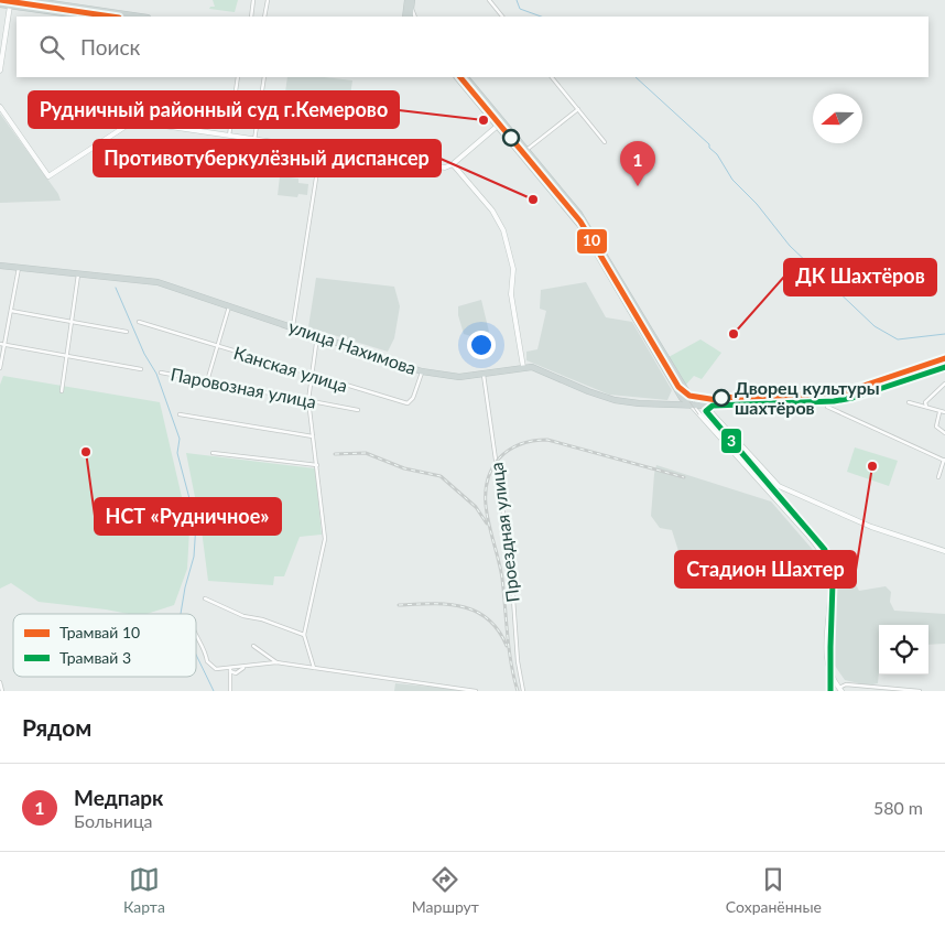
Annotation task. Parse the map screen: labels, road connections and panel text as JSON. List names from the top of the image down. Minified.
{"streets":{"main road":["улица Нахимова"],"street":["Канская улица","Паровозная улица","Проездная улица"]},"crossings":[["улица Нахимова","Канская улица"],["улица Нахимова","Проездная улица"]],"places":["Рудничный районный суд г.Кемерово","Противотуберкулёзный диспансер","ДК Шахтёров","Дворец культуры шахтёров","НСТ «Рудничное»","Стадион Шахтер"],"lines":["tram line 10","tram line 3"],"legend":["Трамвай 10","Трамвай 3"],"north":"left","page":{"search":"Поиск","pins":"1","heading":"Рядом","list":[{"mark":"1","name":"Медпарк","note":"Больница","value":"580 m"}],"nav":["Карта","Маршрут","Сохранённые"]}}
